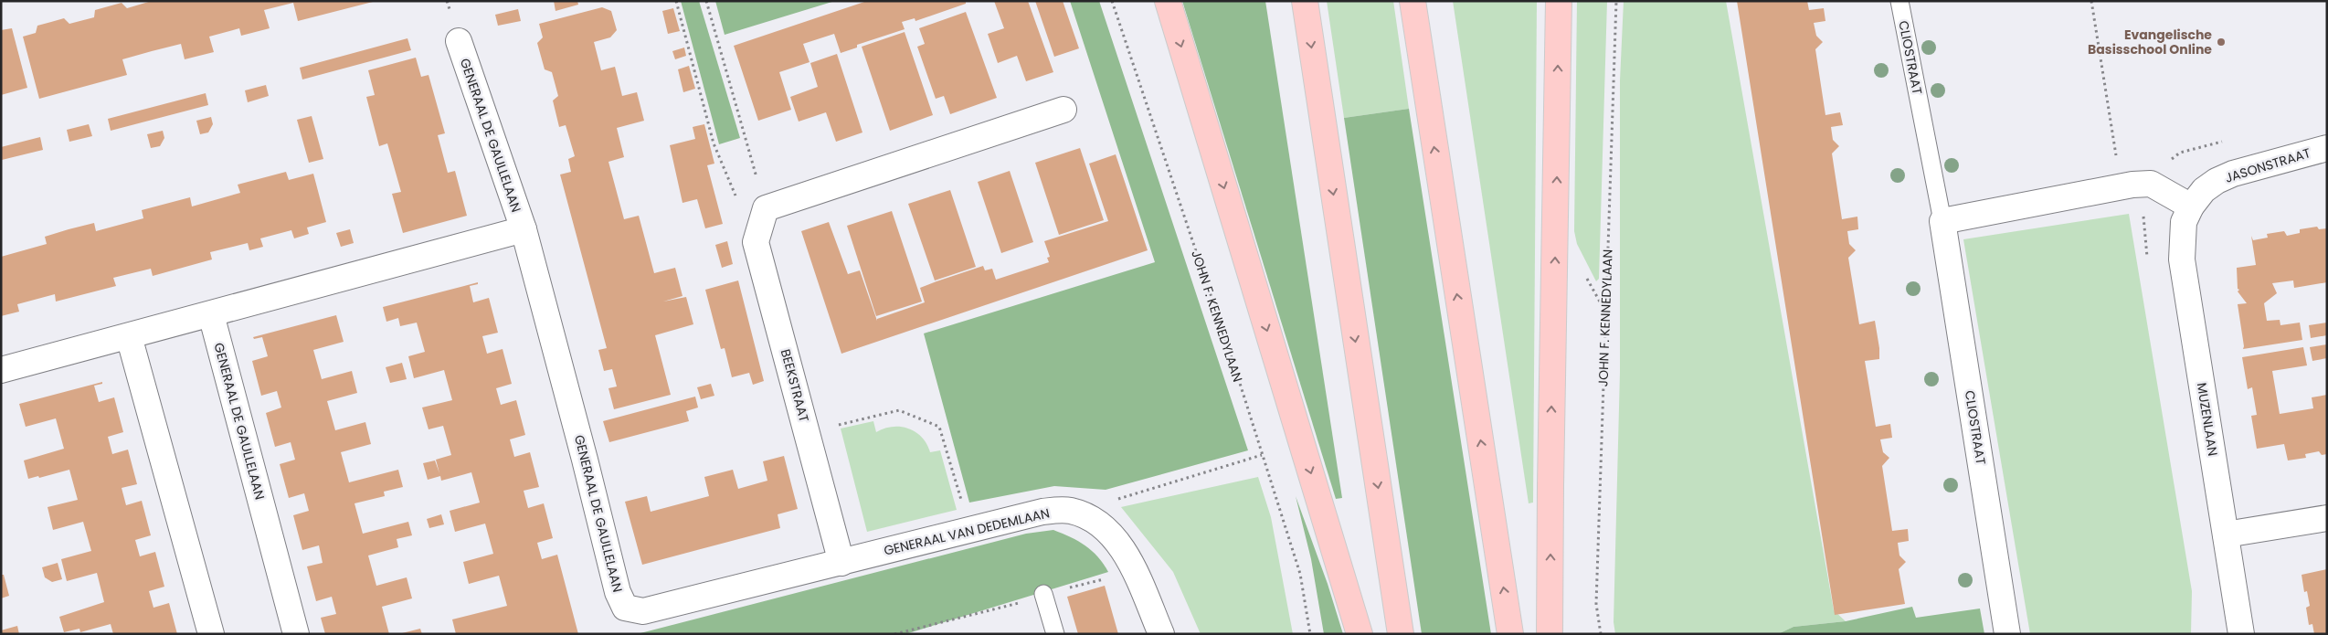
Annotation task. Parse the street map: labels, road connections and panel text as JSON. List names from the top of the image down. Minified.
{"streets":{"street":["CLIOSTRAAT","GENERAAL DE GAULLELAAN","JASONSTRAAT","BEEKSTRAAT","MUZENLAAN","GENERAAL VAN DEDEMLAAN"],"path":["JOHN F. KENNEDYLAAN"]},"crossings":[["GENERAAL DE GAULLELAAN","BEEKSTRAAT"],["GENERAAL DE GAULLELAAN","GENERAAL VAN DEDEMLAAN"],["JASONSTRAAT","MUZENLAAN"],["BEEKSTRAAT","GENERAAL VAN DEDEMLAAN"]],"places":["Evangelische Basisschool Online"]}
